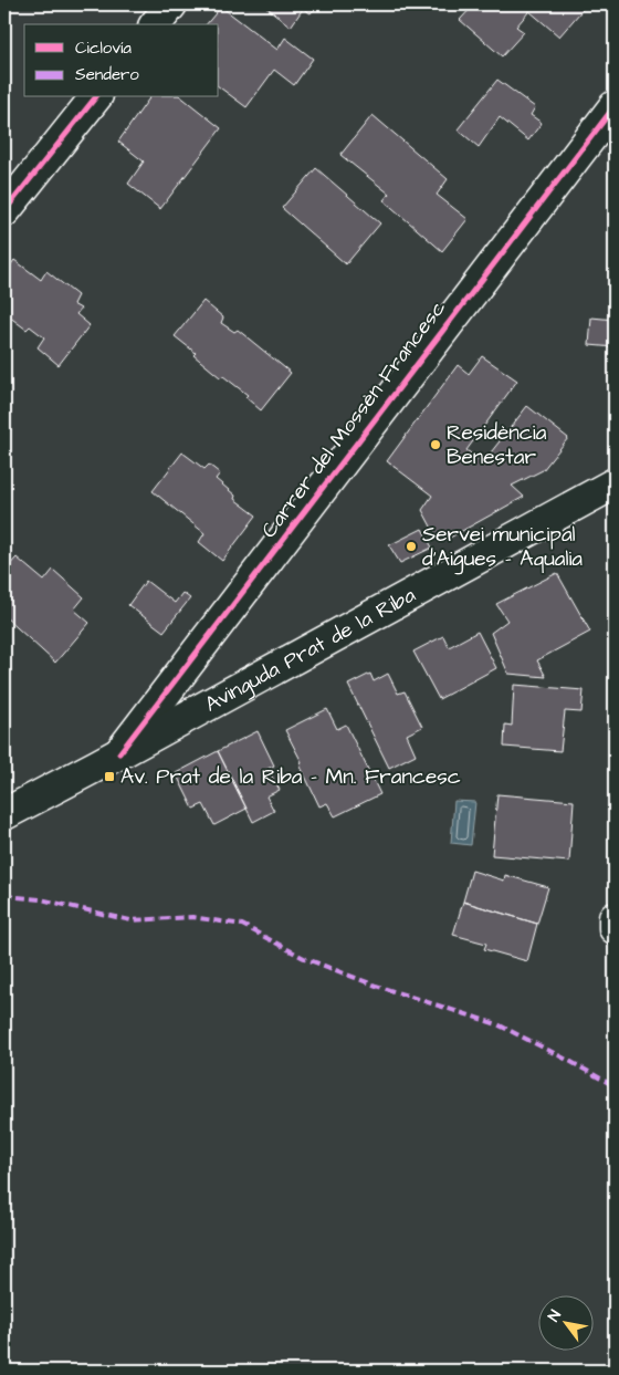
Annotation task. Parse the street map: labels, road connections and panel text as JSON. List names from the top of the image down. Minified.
{"streets":{"street":["Carrer del Mossèn Francesc","Avinguda Prat de la Riba"]},"crossings":[["Carrer del Mossèn Francesc","Avinguda Prat de la Riba"]],"places":{"other":["Residència Benestar","Servei municipal d'Aigues - Aqualia"],"transit":["Av. Prat de la Riba - Mn. Francesc"]},"legend":["Ciclovía","Sendero"],"north":"top left"}
